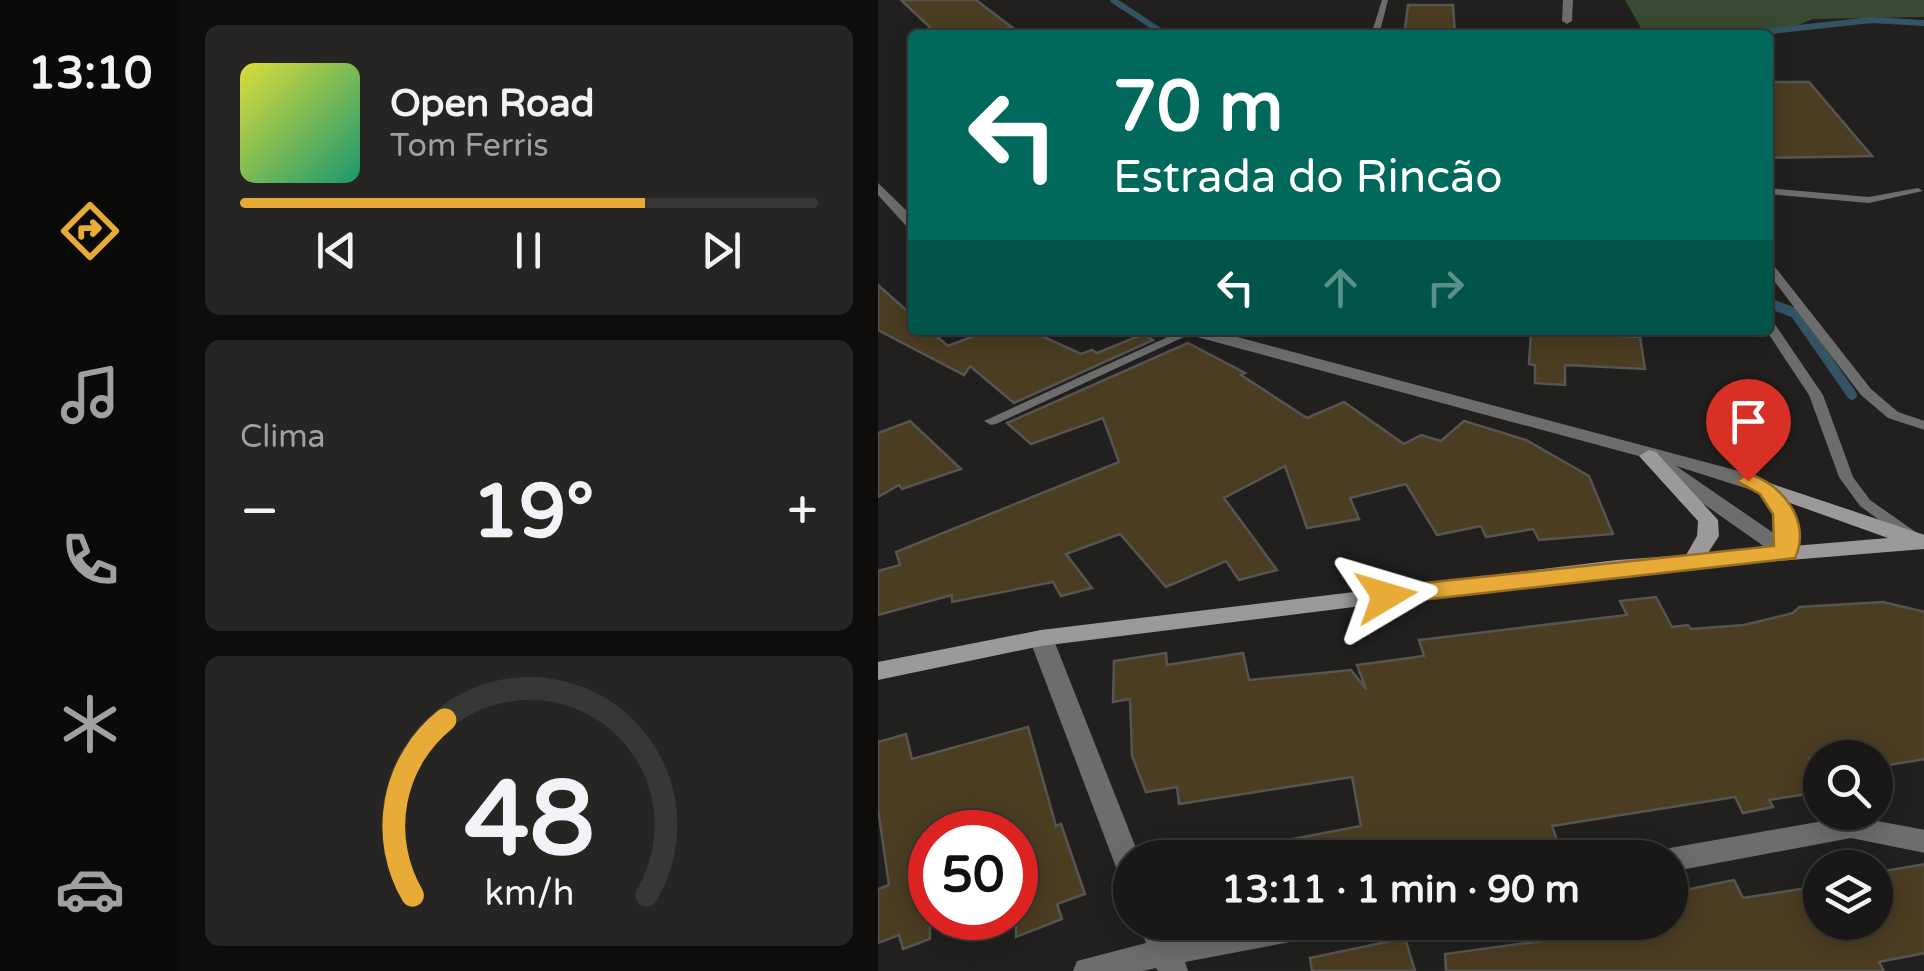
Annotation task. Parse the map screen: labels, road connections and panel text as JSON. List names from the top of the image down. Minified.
{"page":{"tabs":"13:10","turn":["70 m","Estrada do Rincão"],"song":["Open Road","Tom Ferris"],"tile":"Clima","heat":["−","19°","+"],"limit":"50","trip":"13:11 · 1 min · 90 m","gauge":["48","km/h"]}}
